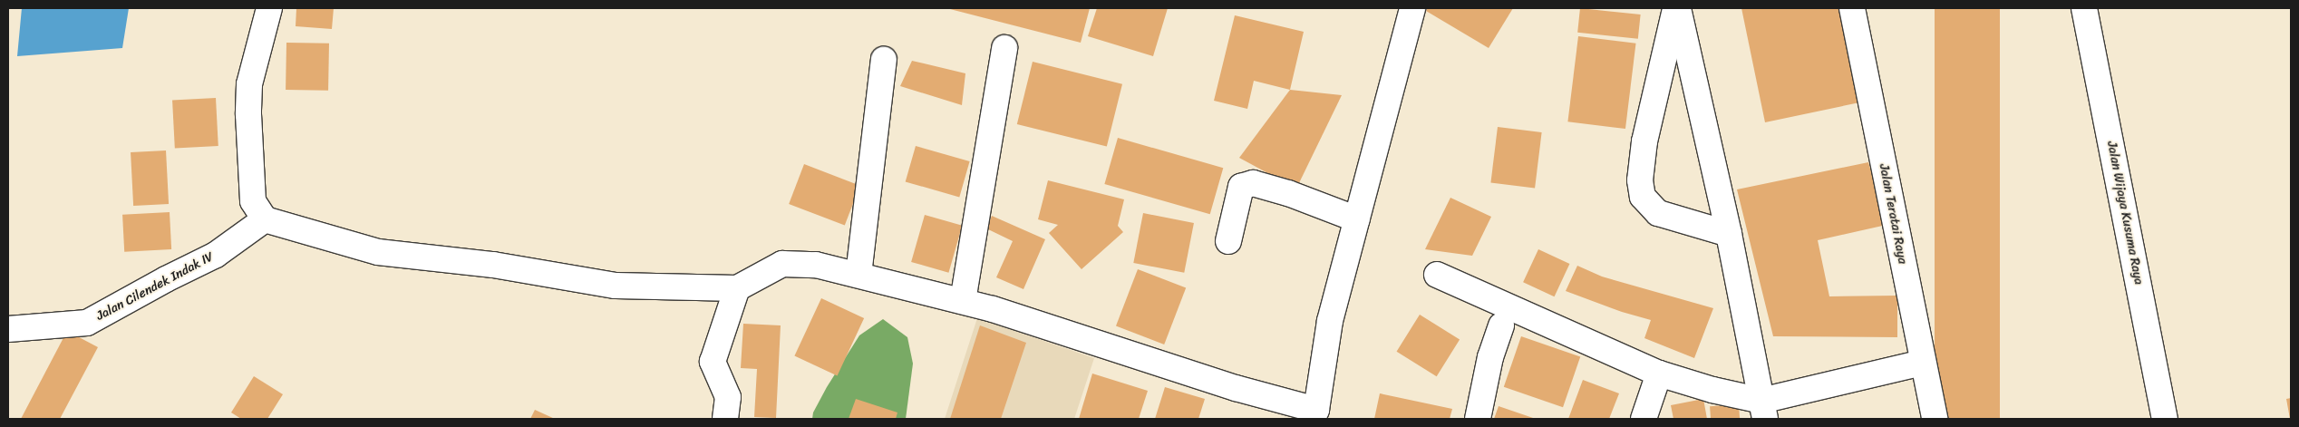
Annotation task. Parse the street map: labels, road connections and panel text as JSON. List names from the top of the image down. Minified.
{"streets":{"street":["Jalan Wijaya Kusuma Raya","Jalan Teratai Raya","Jalan Cilendek Indak IV"]}}
